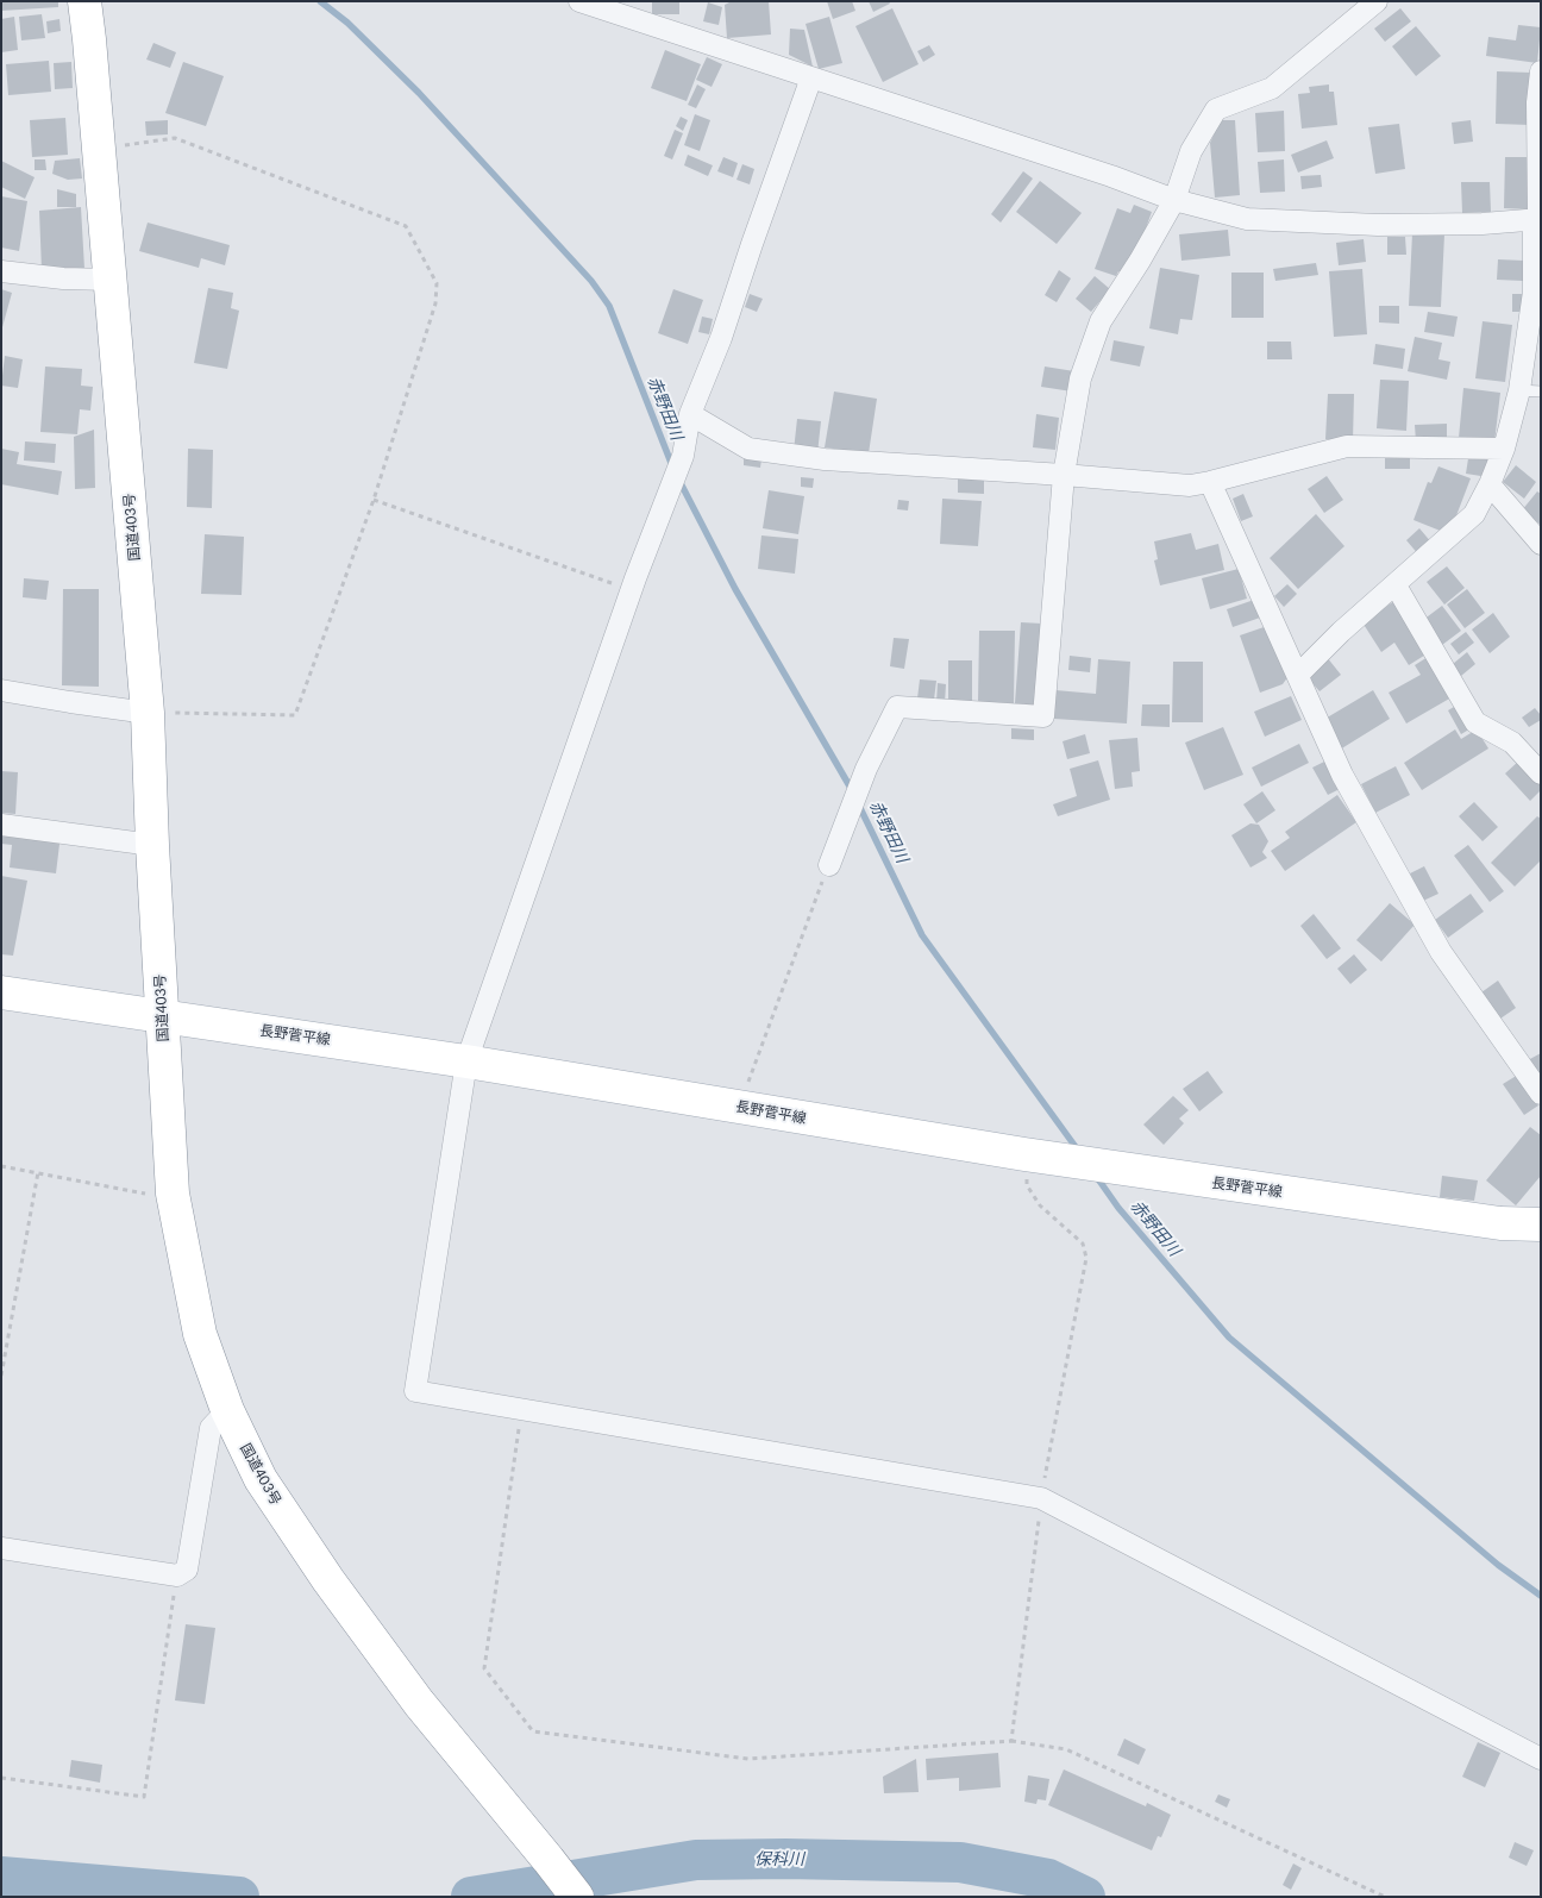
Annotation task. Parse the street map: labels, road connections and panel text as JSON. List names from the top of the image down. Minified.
{"streets":{"main road":["国道403号","長野菅平線"]},"crossings":[["国道403号","長野菅平線"]],"water":["赤野田川","保科川"]}
